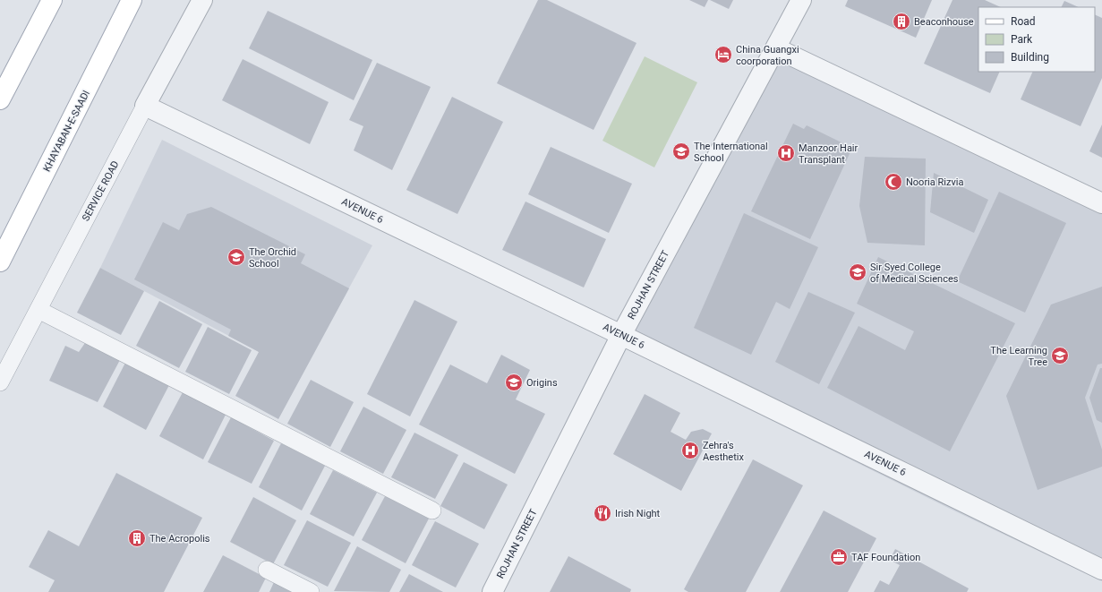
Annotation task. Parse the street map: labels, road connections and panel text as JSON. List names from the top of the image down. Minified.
{"streets":{"main road":["KHAYABAN-E-SAADI"],"street":["SERVICE ROAD","AVENUE 6","ROJHAN STREET"]},"crossings":[["SERVICE ROAD","AVENUE 6"],["AVENUE 6","ROJHAN STREET"]],"places":{"building":["Beaconhouse","The Acropolis"],"hotel":["China Guangxi coorporation"],"school or university":["The International School","The Orchid School","Sir Syed College of Medical Sciences","The Learning Tree","Origins"],"hospital":["Manzoor Hair Transplant","Zehra's Aesthetix"],"mosque":["Nooria Rizvia"],"restaurant":["Irish Night"],"office":["TAF Foundation"]},"legend":["Road","Park","Building"]}
